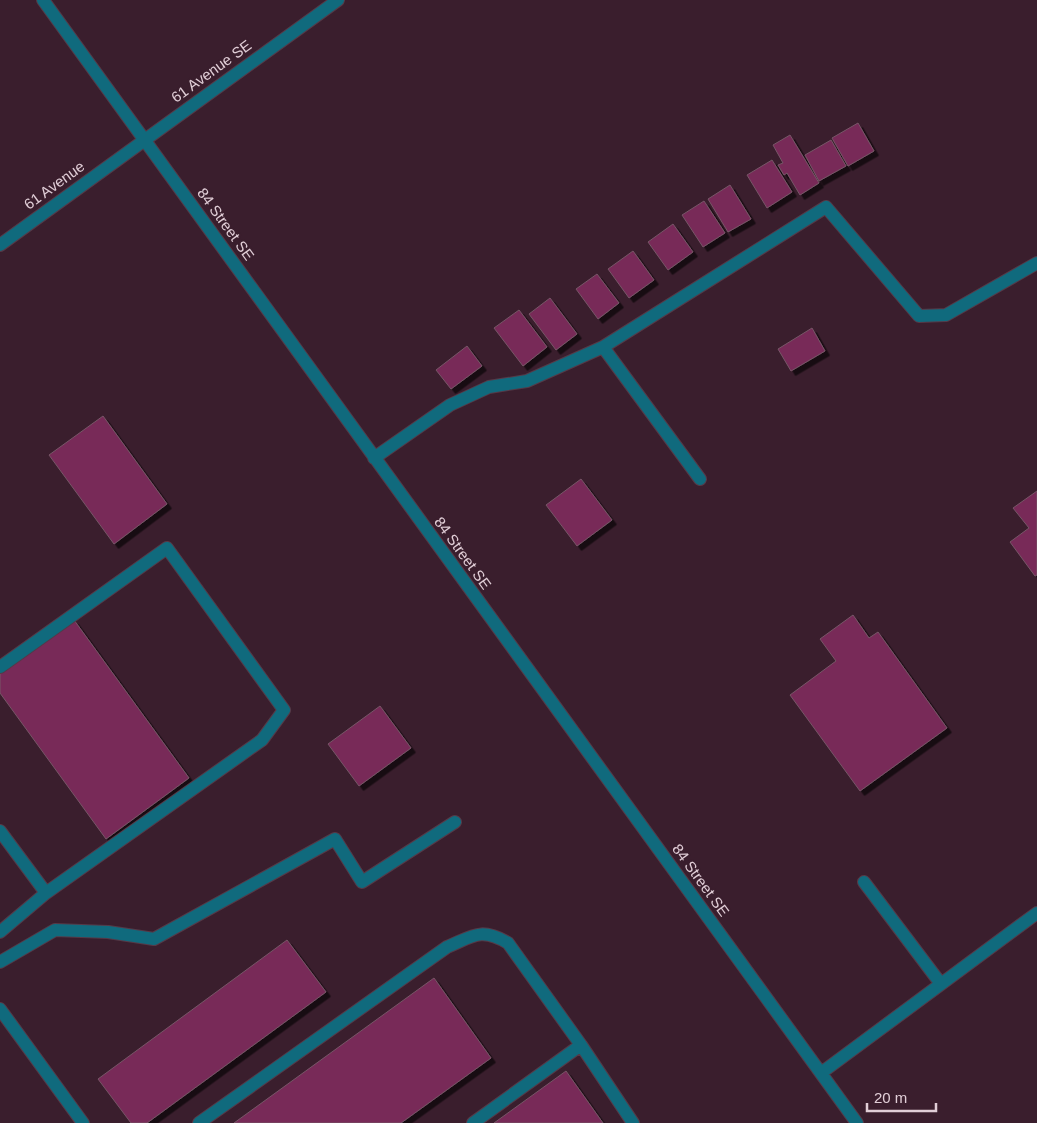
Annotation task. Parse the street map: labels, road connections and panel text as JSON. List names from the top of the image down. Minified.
{"streets":{"street":["61 Avenue SE","61 Avenue","84 Street SE"]},"crossings":[["61 Avenue SE","61 Avenue"],["61 Avenue SE","84 Street SE"]],"scale_bar":"20 m"}
